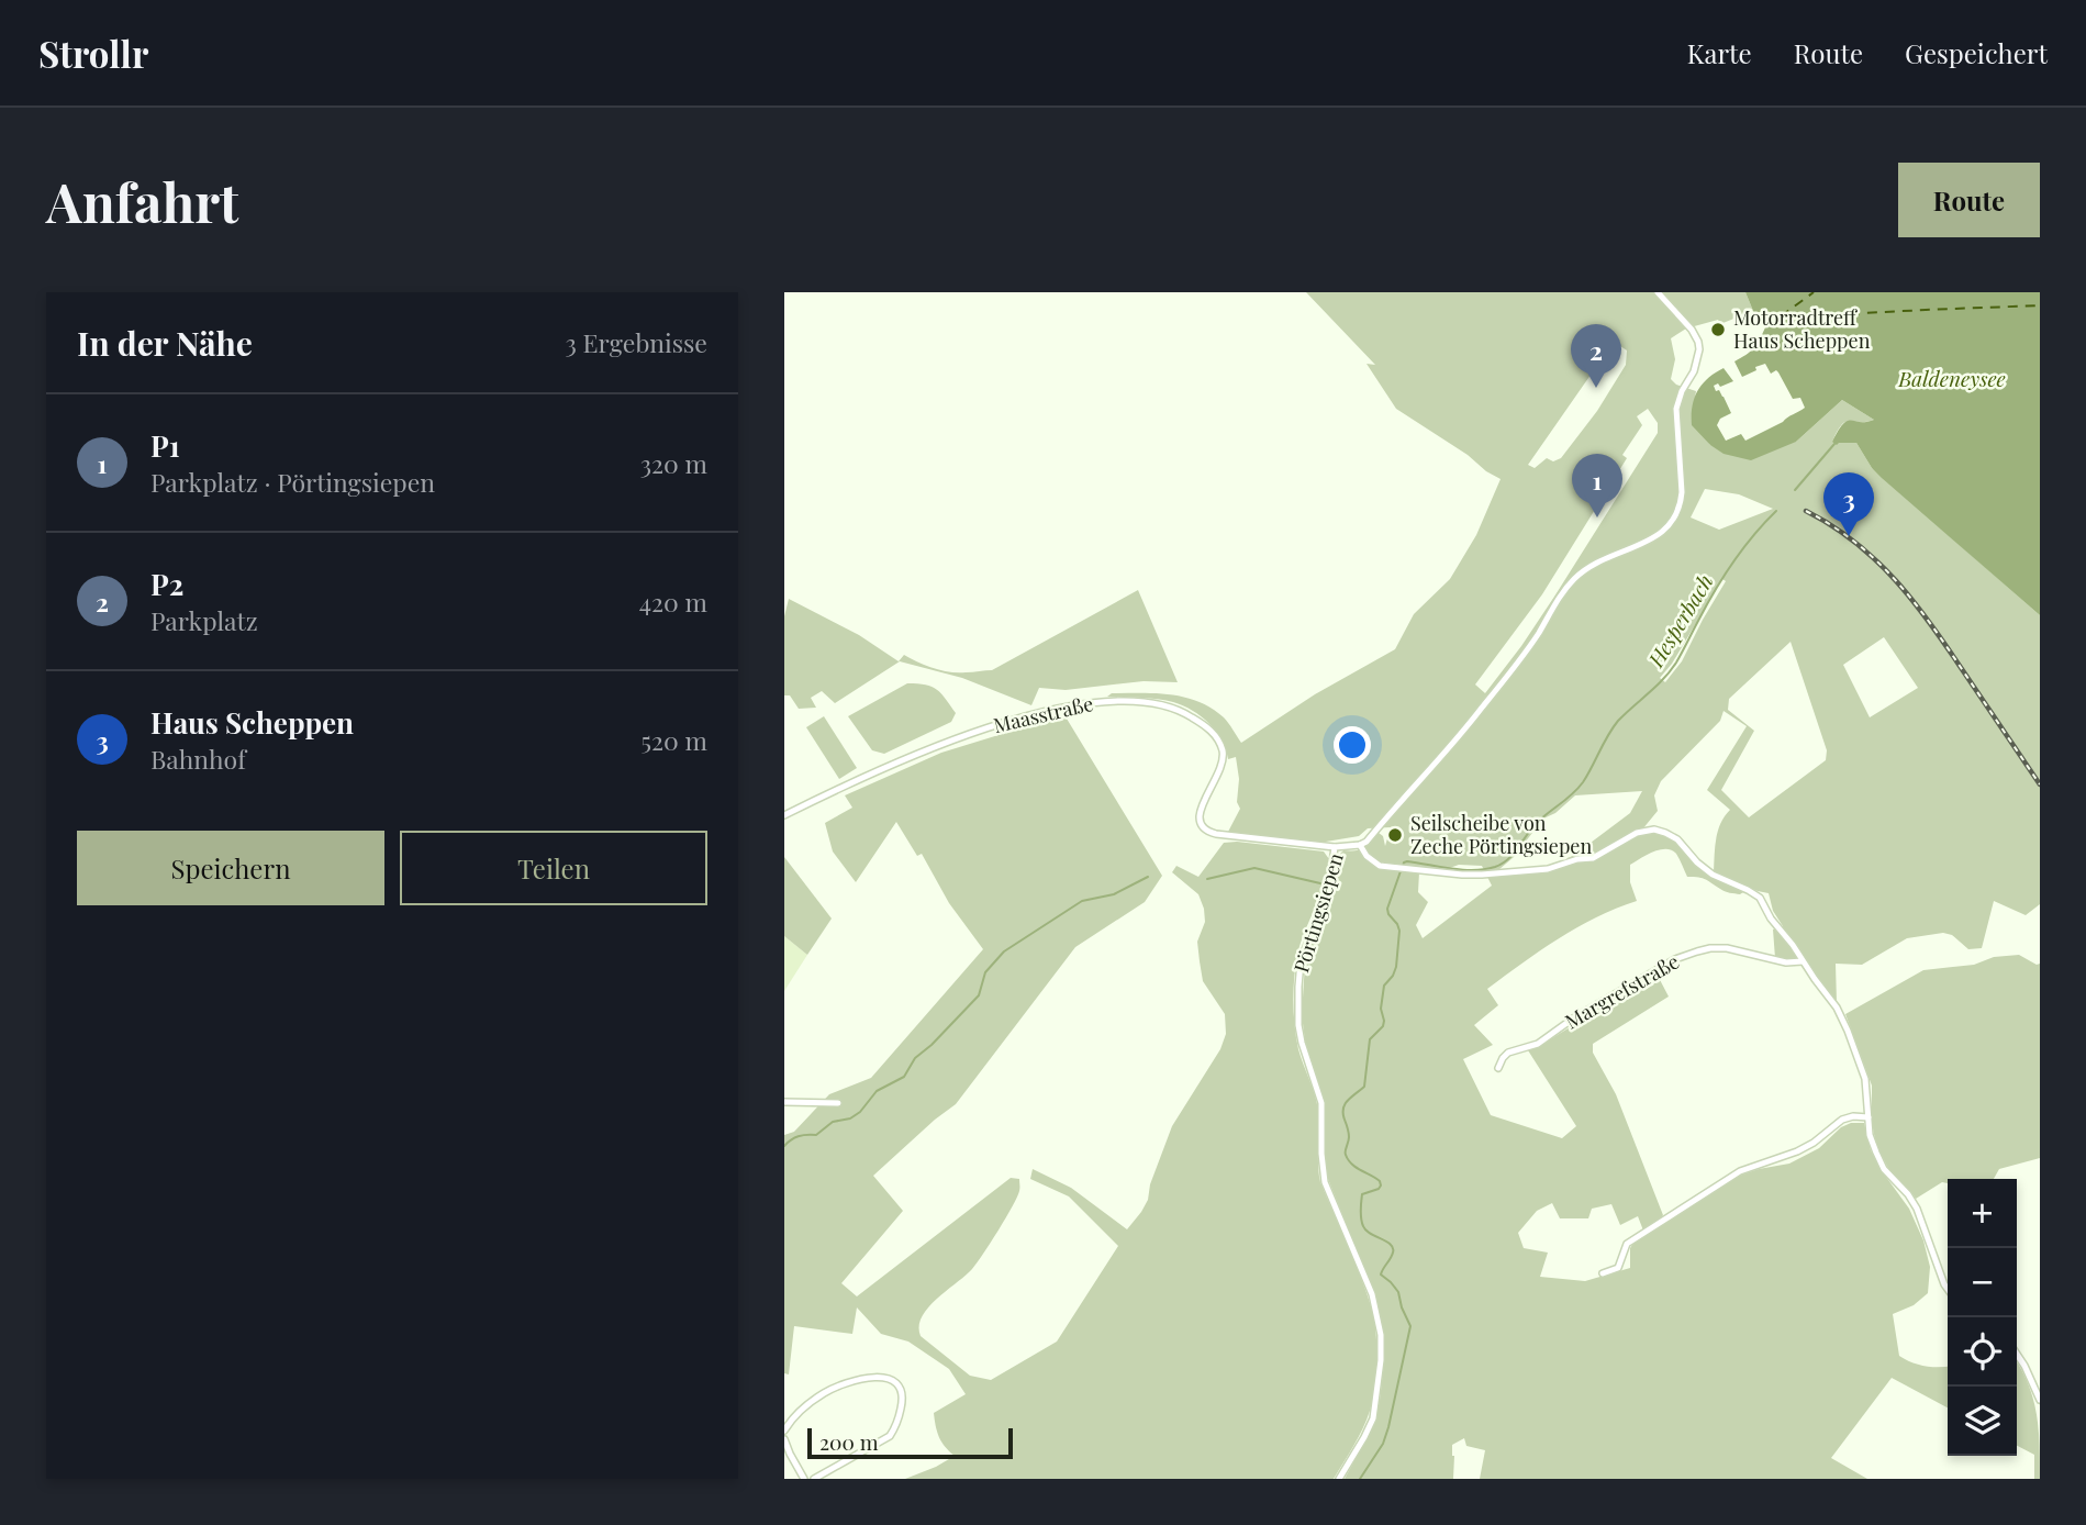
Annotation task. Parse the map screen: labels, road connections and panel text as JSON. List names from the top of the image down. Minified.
{"streets":{"street":["Maasstraße","Pörtingsiepen","Margrefstraße"]},"crossings":[["Maasstraße","Pörtingsiepen"]],"water":["Baldeneysee","Hesperbach"],"places":["Motorradtreff Haus Scheppen","Seilscheibe von Zeche Pörtingsiepen"],"scale_bar":"200 m","page":{"header":"Strollr","nav":["Karte","Route","Gespeichert"],"buttons":["Route",["Speichern","Teilen"]],"title":"Anfahrt","heading":["In der Nähe","3 Ergebnisse"],"pins":["2","1","3"],"list":[{"mark":"1","name":"P1","note":"Parkplatz · Pörtingsiepen","value":"320 m"},{"mark":"2","name":"P2","note":"Parkplatz","value":"420 m"},{"mark":"3","name":"Haus Scheppen","note":"Bahnhof","value":"520 m"}],"map_buttons":["+","−"],"scale":"200 m"}}
